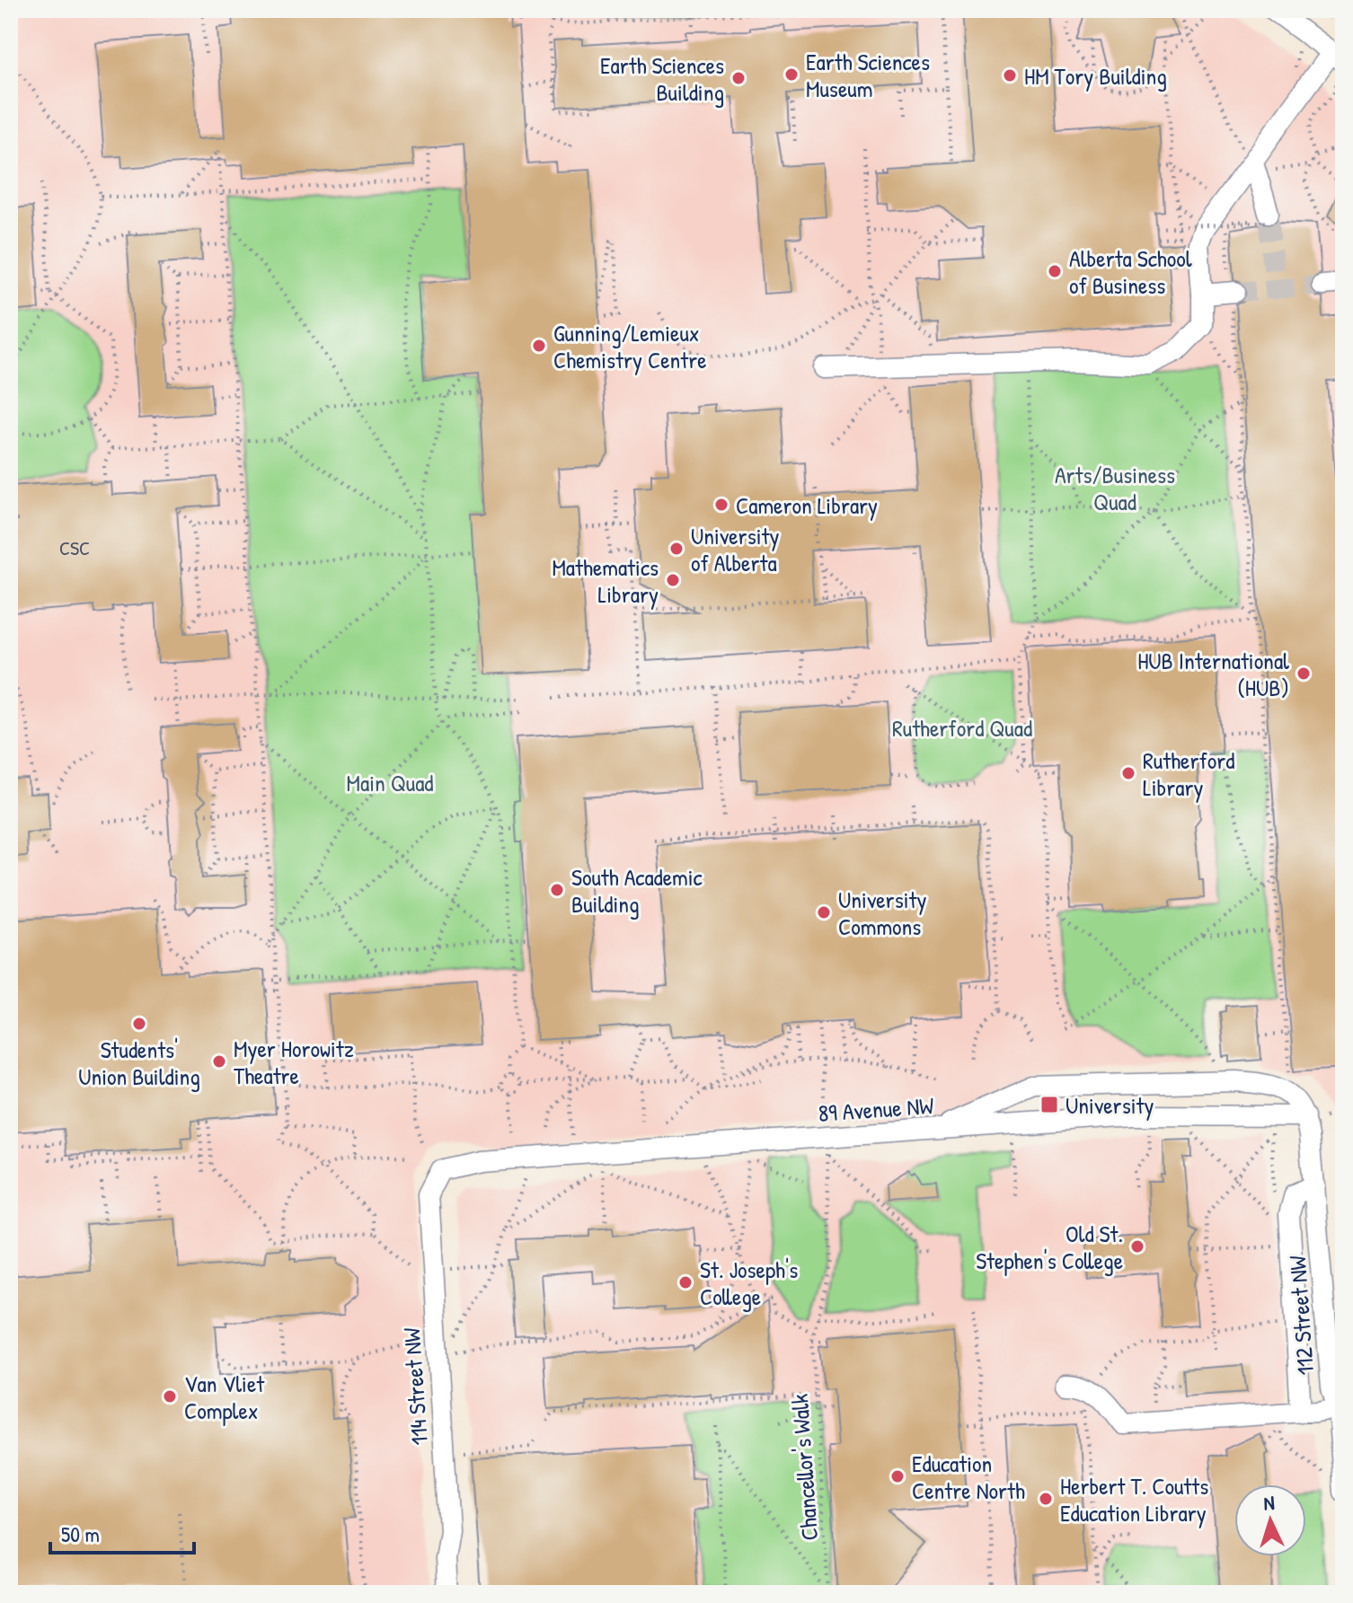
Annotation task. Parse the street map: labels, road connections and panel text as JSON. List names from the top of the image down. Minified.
{"streets":{"street":["89 Avenue NW","112 Street NW","114 Street NW"],"path":["Chancellor's Walk"]},"crossings":[["89 Avenue NW","112 Street NW"],["89 Avenue NW","114 Street NW"]],"parks":["Arts/Business Quad","Rutherford Quad","Main Quad"],"places":{"other":["Earth Sciences Museum","HM Tory Building","Earth Sciences Building","Alberta School of Business","Gunning/Lemieux Chemistry Centre","Cameron Library","University of Alberta","Mathematics Library","HUB International (HUB)","Rutherford Library","South Academic Building","University Commons","Students' Union Building","Myer Horowitz Theatre","Old St. Stephen's College","St. Joseph's College","Van Vliet Complex","Education Centre North","Herbert T. Coutts Education Library"],"transit":["University"]},"house_numbers":["CSC"],"scale_bar":"50 m","north":"top"}
